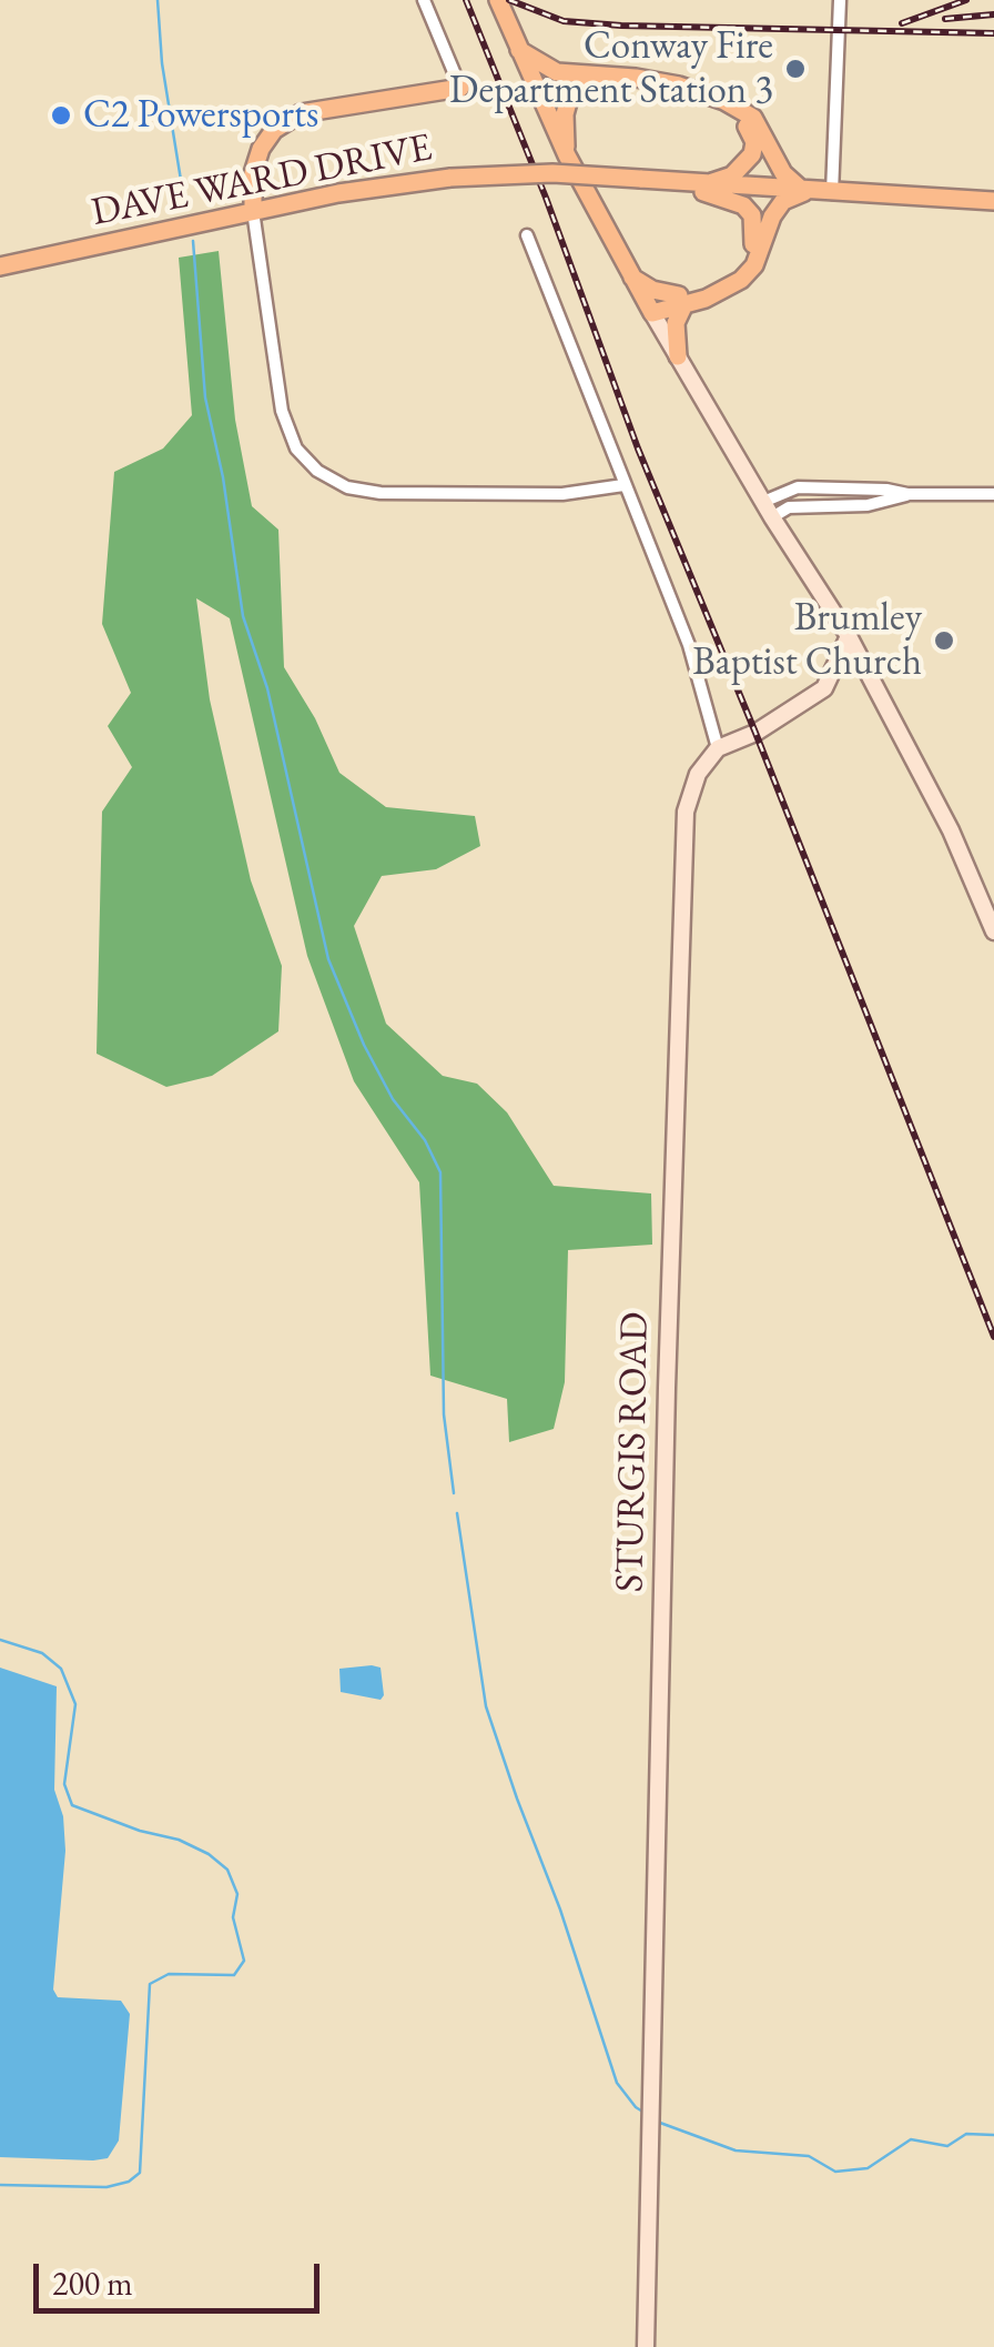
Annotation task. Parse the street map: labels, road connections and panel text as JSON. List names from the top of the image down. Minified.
{"streets":{"main road":["DAVE WARD DRIVE"],"street":["STURGIS ROAD"]},"places":["Conway Fire Department Station 3","C2 Powersports","Brumley Baptist Church"],"scale_bar":"200 m"}
